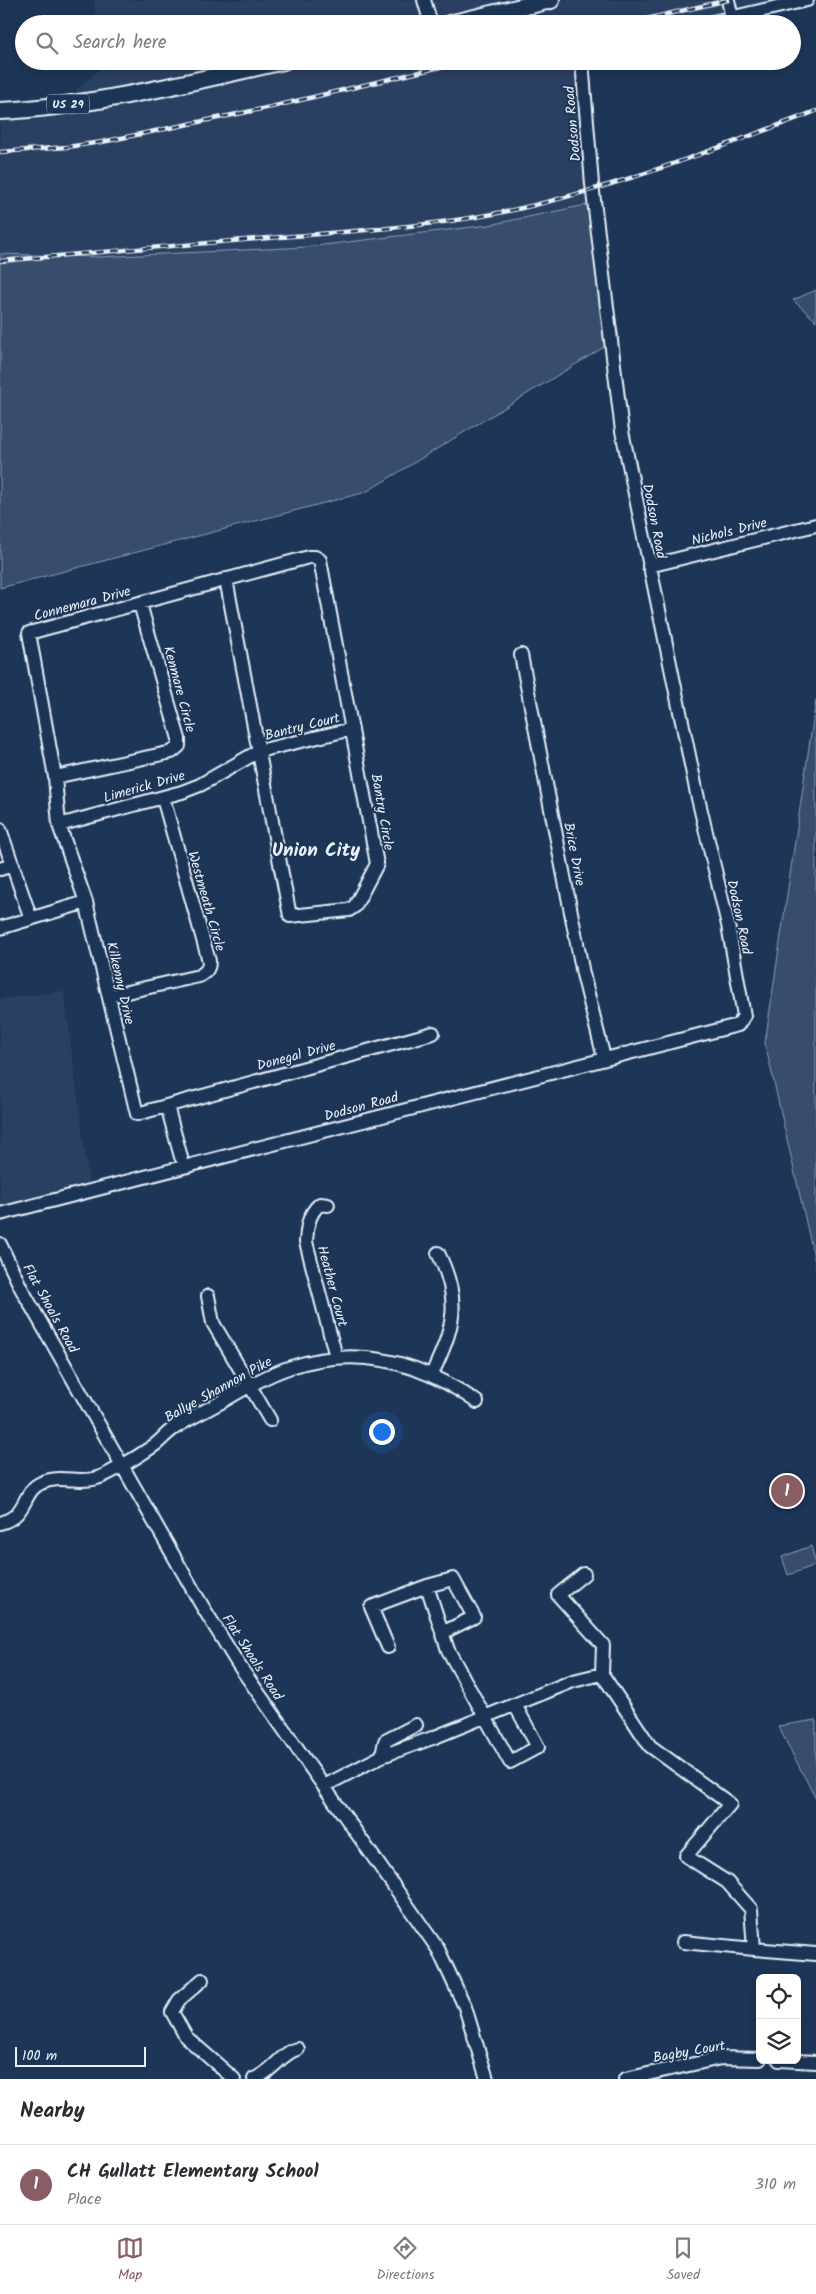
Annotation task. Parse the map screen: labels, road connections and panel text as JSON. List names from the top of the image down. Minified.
{"streets":{"main road":["US 29"],"street":["Dodson Road","Nichols Drive","Connemara Drive","Kenmare Circle","Bantry Court","Limerick Drive","Bantry Circle","Brice Drive","Westmeath Circle","Kilkenny Drive","Donegal Drive","Heather Court","Flat Shoals Road","Ballye Shannon Pike","Bagby Court"]},"crossings":[["Dodson Road","Nichols Drive"],["Dodson Road","Brice Drive"],["Connemara Drive","Kenmare Circle"],["Connemara Drive","Bantry Circle"],["Connemara Drive","Kilkenny Drive"],["Kenmare Circle","Kilkenny Drive"],["Bantry Court","Limerick Drive"],["Bantry Court","Bantry Circle"],["Limerick Drive","Bantry Circle"],["Limerick Drive","Westmeath Circle"],["Limerick Drive","Kilkenny Drive"],["Westmeath Circle","Kilkenny Drive"],["Kilkenny Drive","Donegal Drive"],["Heather Court","Ballye Shannon Pike"],["Flat Shoals Road","Ballye Shannon Pike"]],"districts":["Union City"],"scale_bar":"100 m","page":{"search":"Search here","pins":"1","scale":"100 m","heading":"Nearby","list":[{"mark":"1","name":"CH Gullatt Elementary School","note":"Place","value":"310 m"}],"nav":["Map","Directions","Saved"]}}
